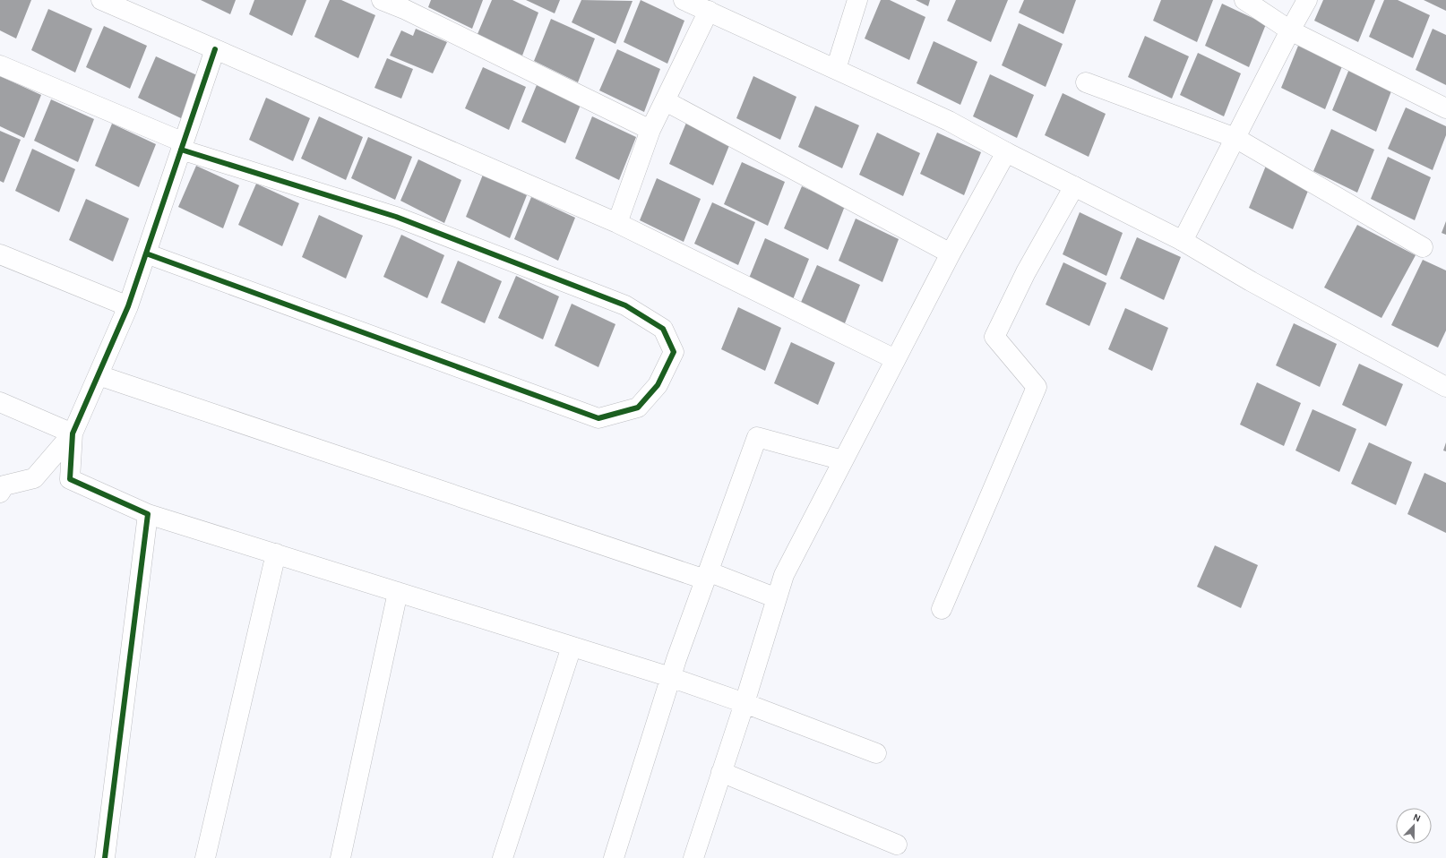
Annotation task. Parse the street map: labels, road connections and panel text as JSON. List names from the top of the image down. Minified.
{"north":"top"}
